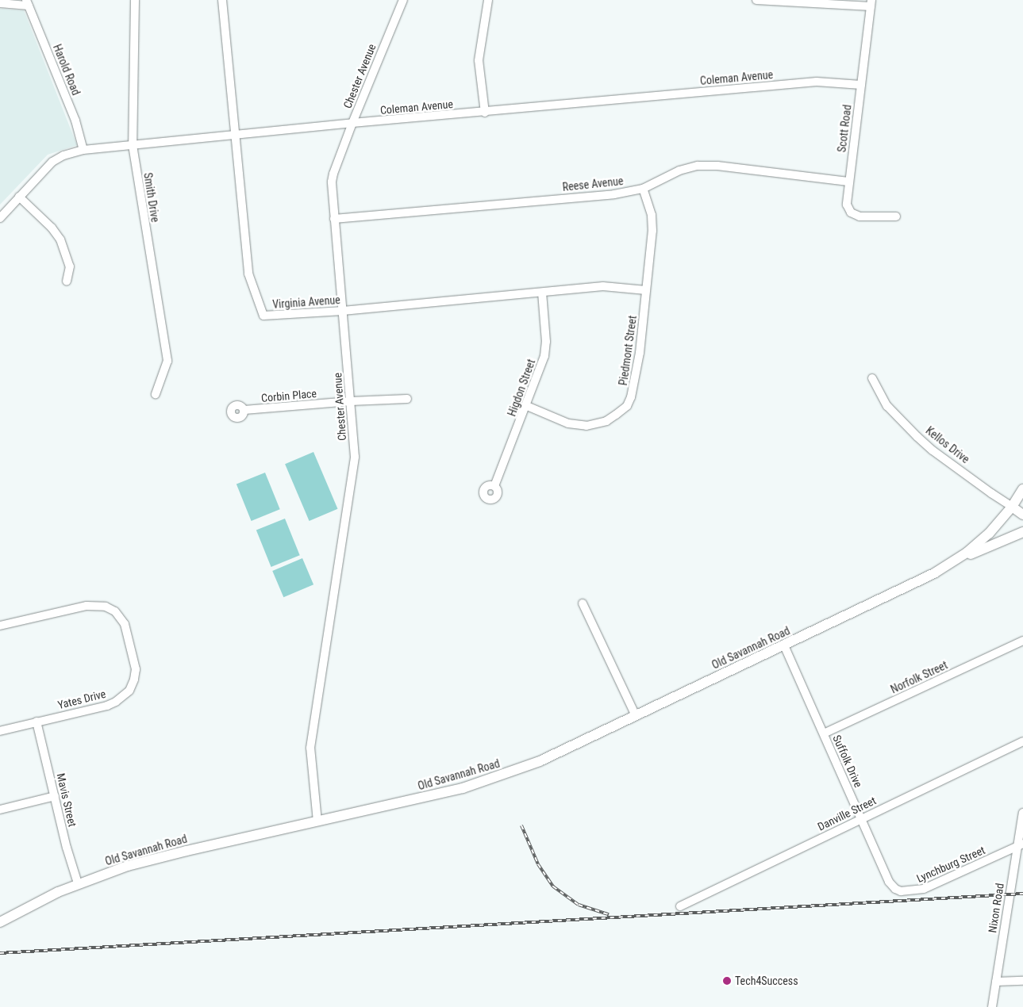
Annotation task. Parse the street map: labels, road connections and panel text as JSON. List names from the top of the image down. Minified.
{"streets":{"main road":["Kellos Drive","Old Savannah Road"],"street":["Harold Road","Chester Avenue","Coleman Avenue","Scott Road","Reese Avenue","Smith Drive","Virginia Avenue","Piedmont Street","Higdon Street","Corbin Place","Norfolk Street","Yates Drive","Suffolk Drive","Mavis Street","Danville Street","Lynchburg Street","Nixon Road"]},"crossings":[["Harold Road","Coleman Avenue"],["Chester Avenue","Coleman Avenue"],["Chester Avenue","Reese Avenue"],["Chester Avenue","Virginia Avenue"],["Chester Avenue","Corbin Place"],["Chester Avenue","Old Savannah Road"],["Coleman Avenue","Scott Road"],["Coleman Avenue","Smith Drive"],["Coleman Avenue","Virginia Avenue"],["Scott Road","Reese Avenue"],["Reese Avenue","Piedmont Street"],["Virginia Avenue","Piedmont Street"],["Virginia Avenue","Higdon Street"],["Piedmont Street","Higdon Street"],["Old Savannah Road","Suffolk Drive"],["Old Savannah Road","Mavis Street"],["Norfolk Street","Suffolk Drive"],["Yates Drive","Mavis Street"],["Suffolk Drive","Danville Street"],["Suffolk Drive","Lynchburg Street"],["Lynchburg Street","Nixon Road"]],"places":["Tech4Success"]}
